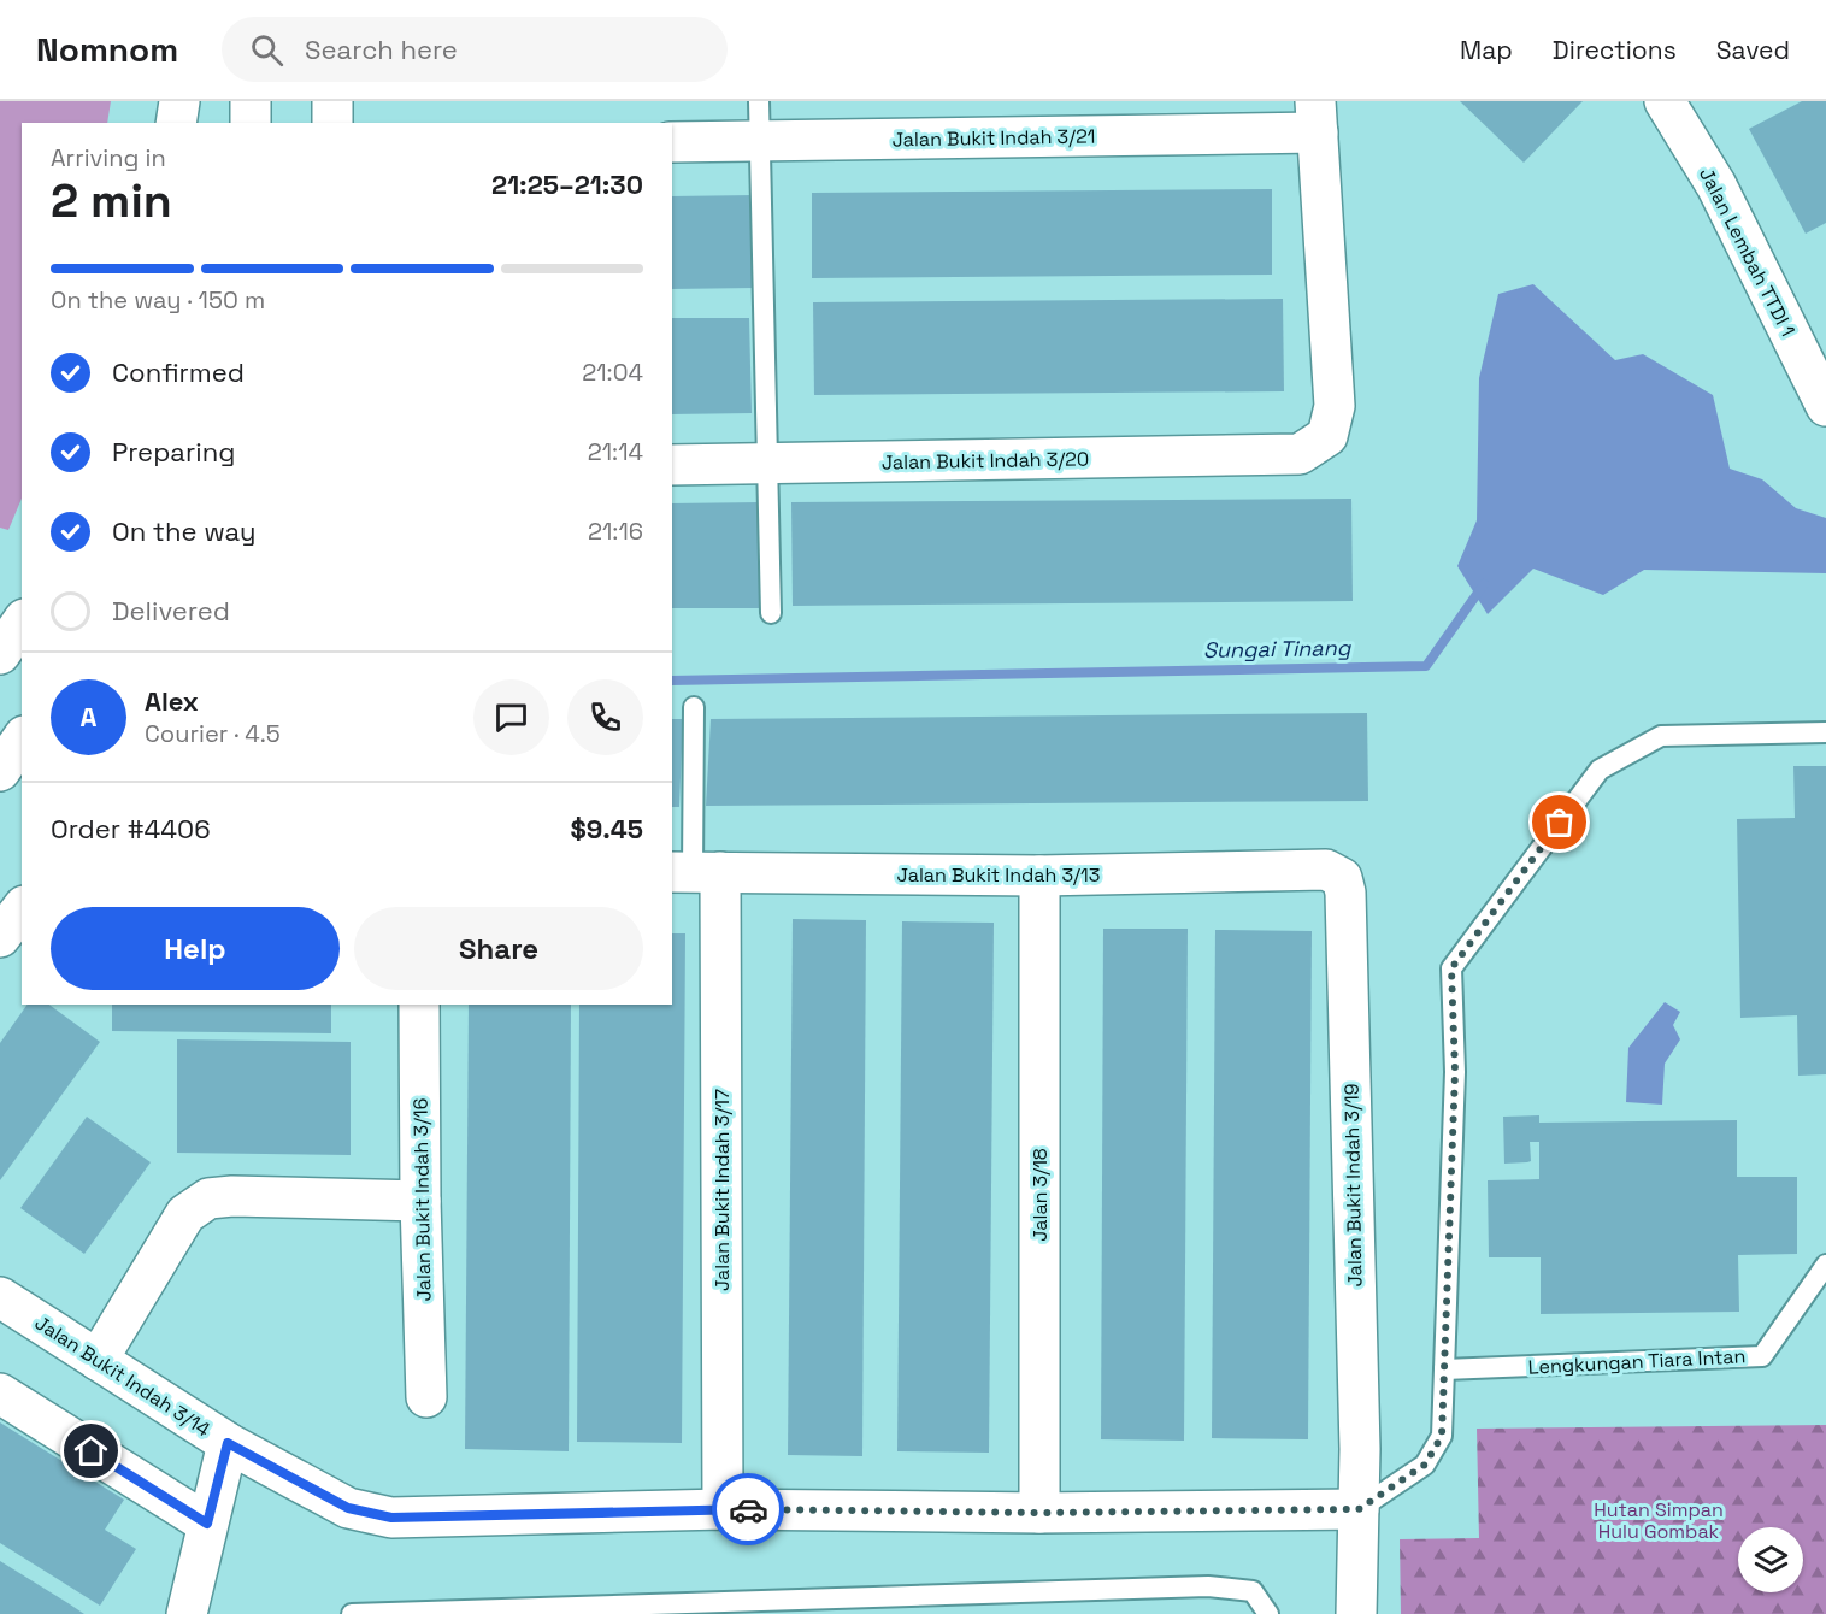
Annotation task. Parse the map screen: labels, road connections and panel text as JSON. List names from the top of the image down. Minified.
{"streets":{"street":["Jalan Bukit Indah 3/21","Jalan Lembah TTDI 1","Jalan Bukit Indah 3/20","Jalan Bukit Indah 3/13","Jalan Bukit Indah 3/19","Jalan Bukit Indah 3/17","Jalan 3/18","Jalan Bukit Indah 3/16","Jalan Bukit Indah 3/14"],"lane":["Lengkungan Tiara Intan"]},"crossings":[["Jalan Bukit Indah 3/21","Jalan Bukit Indah 3/20"],["Jalan Bukit Indah 3/13","Jalan Bukit Indah 3/19"],["Jalan Bukit Indah 3/13","Jalan Bukit Indah 3/17"],["Jalan Bukit Indah 3/13","Jalan 3/18"],["Jalan Bukit Indah 3/19","Jalan Bukit Indah 3/14"],["Jalan Bukit Indah 3/17","Jalan Bukit Indah 3/14"],["Jalan 3/18","Jalan Bukit Indah 3/14"]],"water":["Sungai Tinang"],"parks":["Hutan Simpan Hulu Gombak"],"page":{"header":"Nomnom","search":"Search here","nav":["Map","Directions","Saved"],"heading":["2 min","Arriving in","21:25–21:30"],"panel":["Alex","Courier · 4.5","Order #4406","$9.45"],"bar":"On the way · 150 m","list":[["Confirmed","21:04"],["Preparing","21:14"],["On the way","21:16"],"Delivered"],"round":"A","buttons":["Help","Share"]}}
